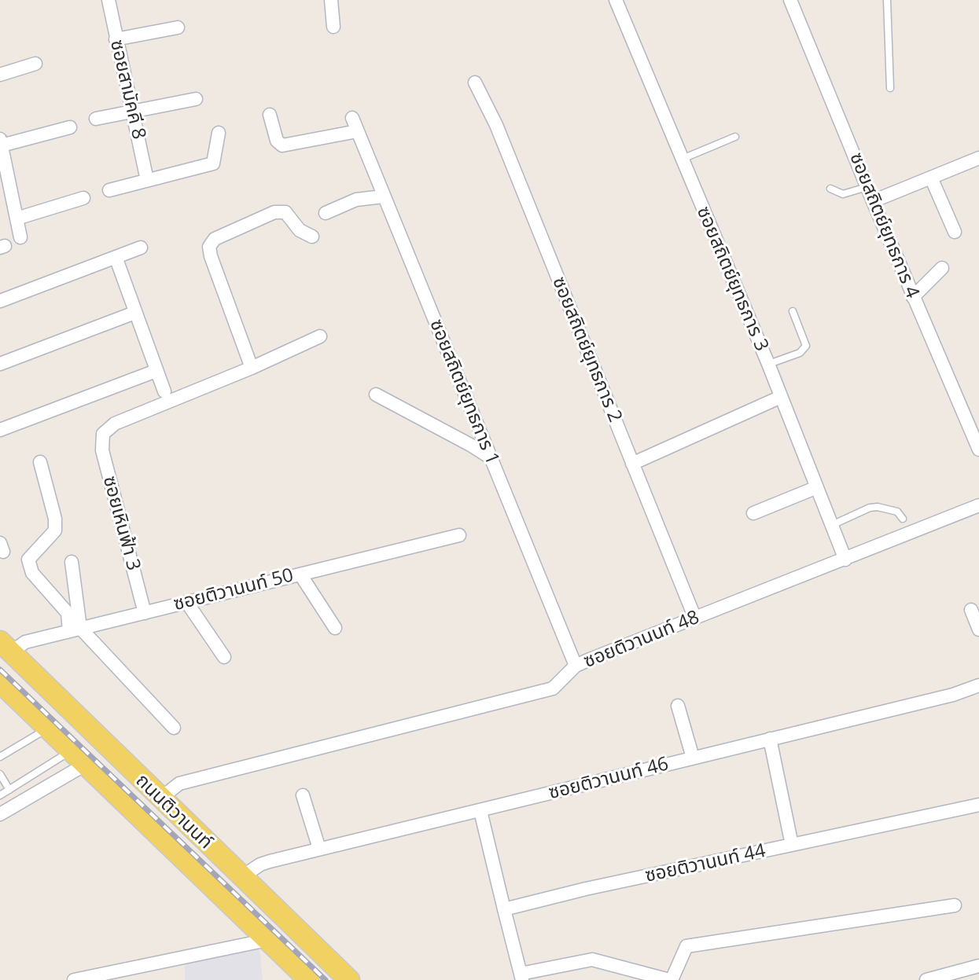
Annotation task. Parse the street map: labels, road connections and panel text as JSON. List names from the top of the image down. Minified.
{"streets":{"main road":["ถนนติวานนท์"],"street":["ซอยสามัคคี 8","ซอยสถิตย์ยุทธการ 4","ซอยสถิตย์ยุทธการ 3","ซอยสถิตย์ยุทธการ 2","ซอยสถิตย์ยุทธการ 1","ซอยเหินฟ้า 3","ซอยติวานนท์ 50","ซอยติวานนท์ 48","ซอยติวานนท์ 46","ซอยติวานนท์ 44"]},"crossings":[["ซอยสถิตย์ยุทธการ 3","ซอยติวานนท์ 48"],["ซอยสถิตย์ยุทธการ 2","ซอยติวานนท์ 48"],["ซอยสถิตย์ยุทธการ 1","ซอยติวานนท์ 48"],["ซอยเหินฟ้า 3","ซอยติวานนท์ 50"],["ซอยติวานนท์ 50","ถนนติวานนท์"],["ซอยติวานนท์ 48","ถนนติวานนท์"],["ซอยติวานนท์ 46","ถนนติวานนท์"]]}
